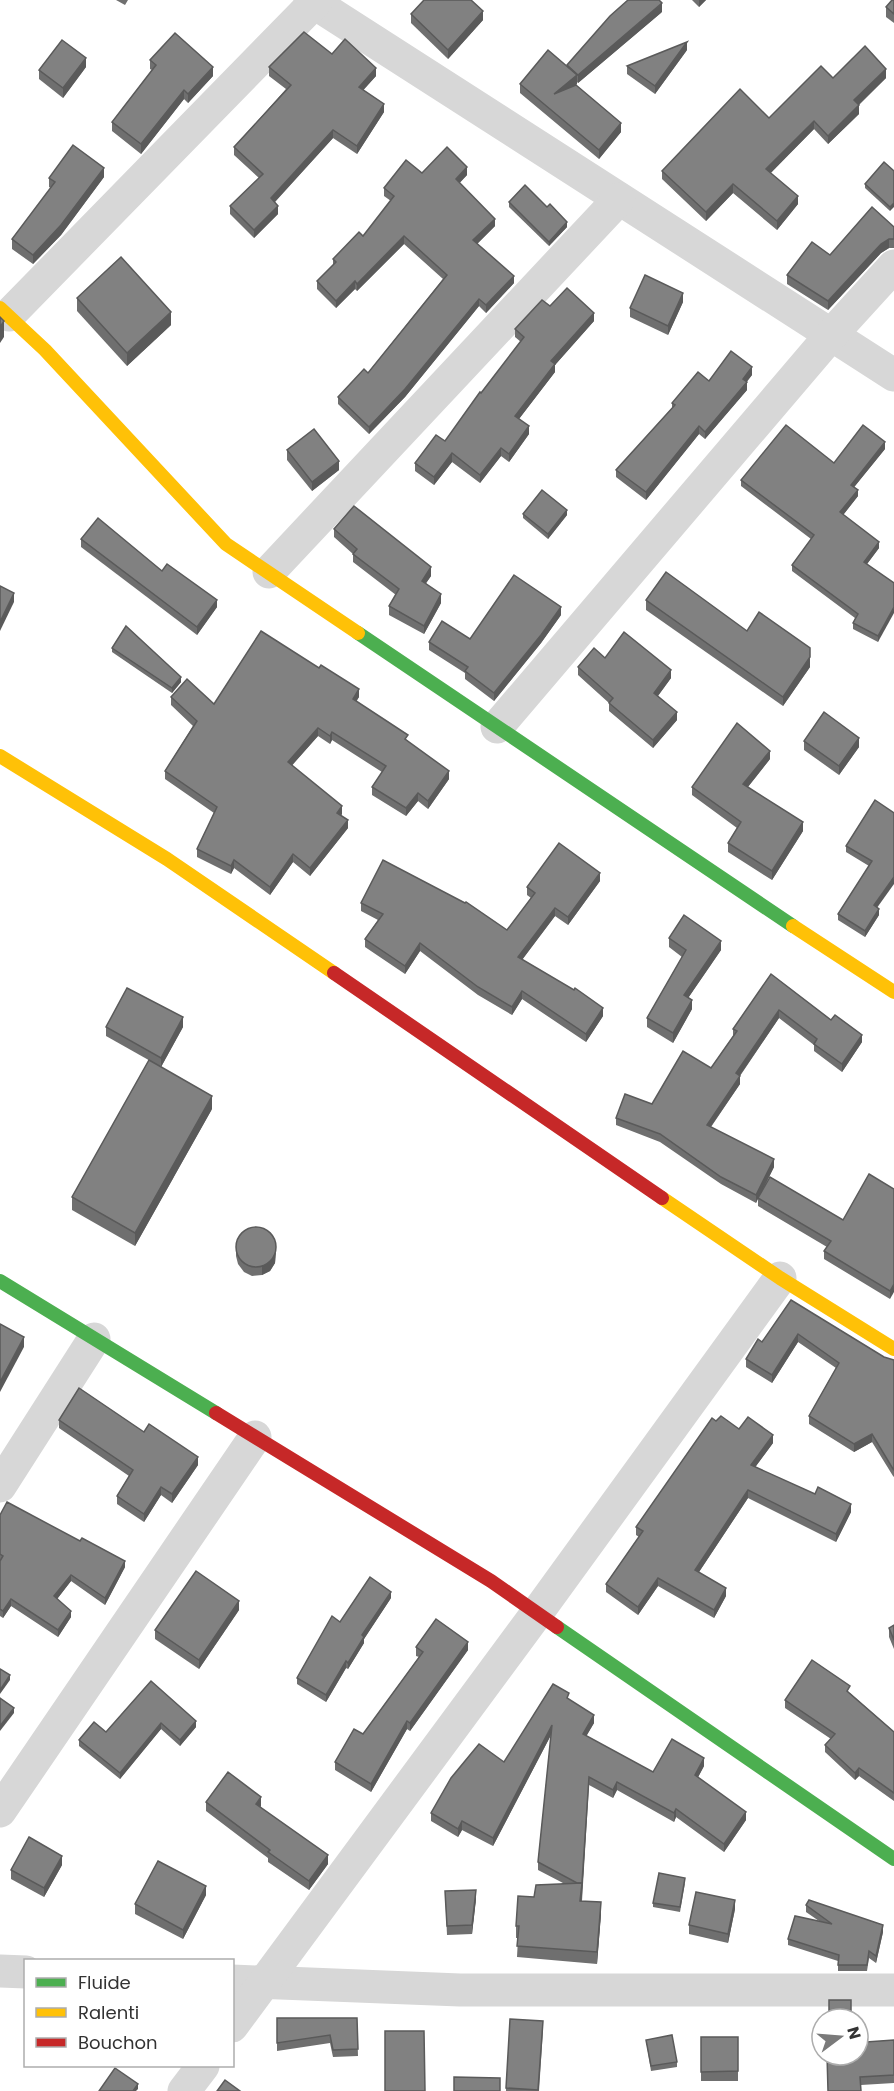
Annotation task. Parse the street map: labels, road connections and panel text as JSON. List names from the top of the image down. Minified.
{"legend":["Fluide","Ralenti","Bouchon"],"north":"right"}
